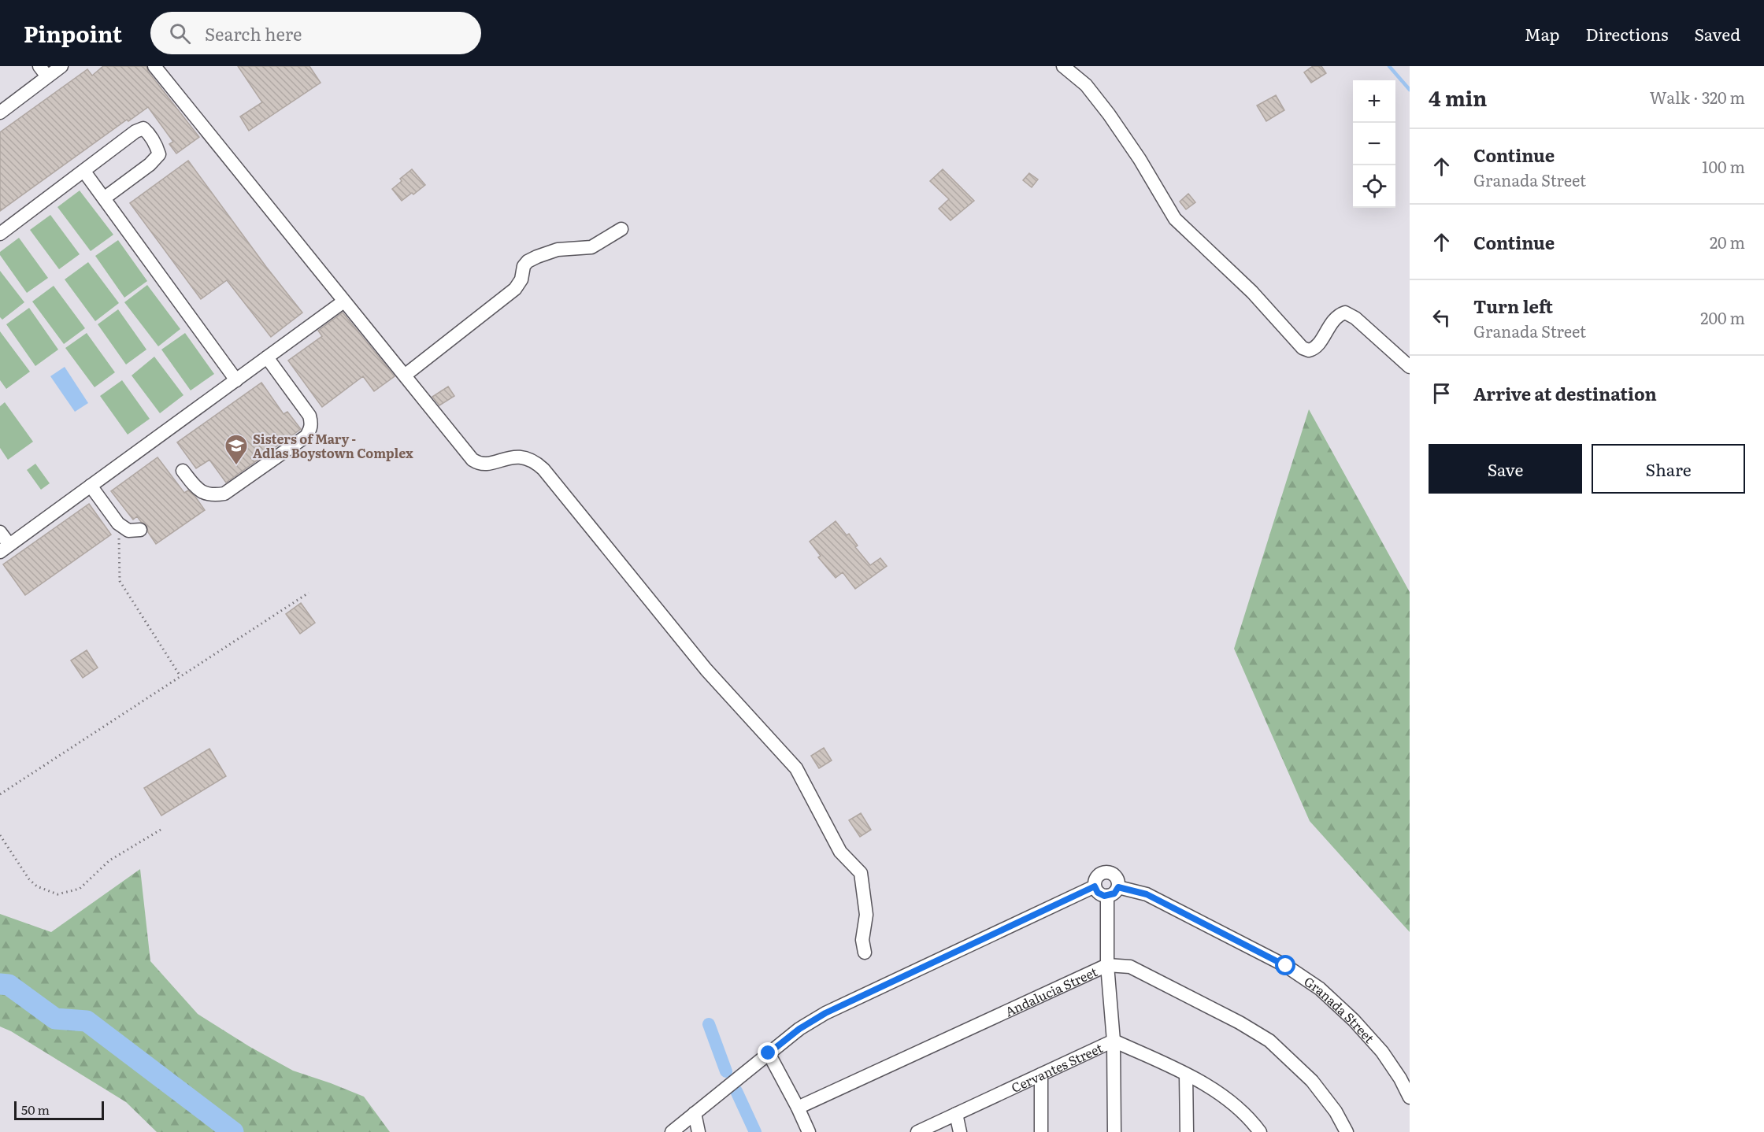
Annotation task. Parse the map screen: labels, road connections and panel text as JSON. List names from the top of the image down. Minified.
{"streets":{"street":["Andalucia Street","Granada Street","Cervantes Street"]},"places":{"school or university":["Sisters of Mary - Adlas Boystown Complex"]},"scale_bar":"50 m","page":{"header":"Pinpoint","search":"Search here","nav":["Map","Directions","Saved"],"heading":["4 min","Walk · 320 m"],"map_buttons":["+","−"],"list":[["Continue","Granada Street","100 m"],["Continue","20 m"],["Turn left","Granada Street","200 m"],"Arrive at destination"],"buttons":["Save","Share"],"scale":"50 m"}}
